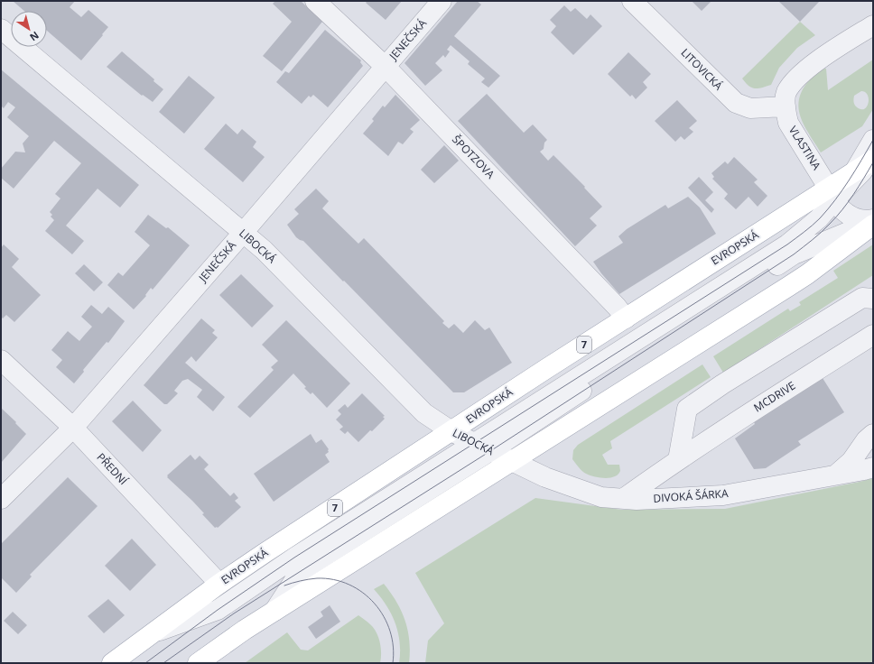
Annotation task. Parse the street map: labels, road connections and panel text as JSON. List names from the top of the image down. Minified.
{"streets":{"main road":["EVROPSKÁ","7"],"street":["JENEČSKÁ","LITOVICKÁ","VLASTINA","ŠPOTZOVA","LIBOCKÁ","MCDRIVE","PŘEDNÍ","DIVOKÁ ŠÁRKA"]},"crossings":[["JENEČSKÁ","ŠPOTZOVA"],["JENEČSKÁ","LIBOCKÁ"],["JENEČSKÁ","PŘEDNÍ"],["LITOVICKÁ","VLASTINA"],["VLASTINA","EVROPSKÁ"],["ŠPOTZOVA","EVROPSKÁ"],["LIBOCKÁ","EVROPSKÁ"],["LIBOCKÁ","DIVOKÁ ŠÁRKA"],["EVROPSKÁ","PŘEDNÍ"],["MCDRIVE","DIVOKÁ ŠÁRKA"]],"north":"bottom right"}
